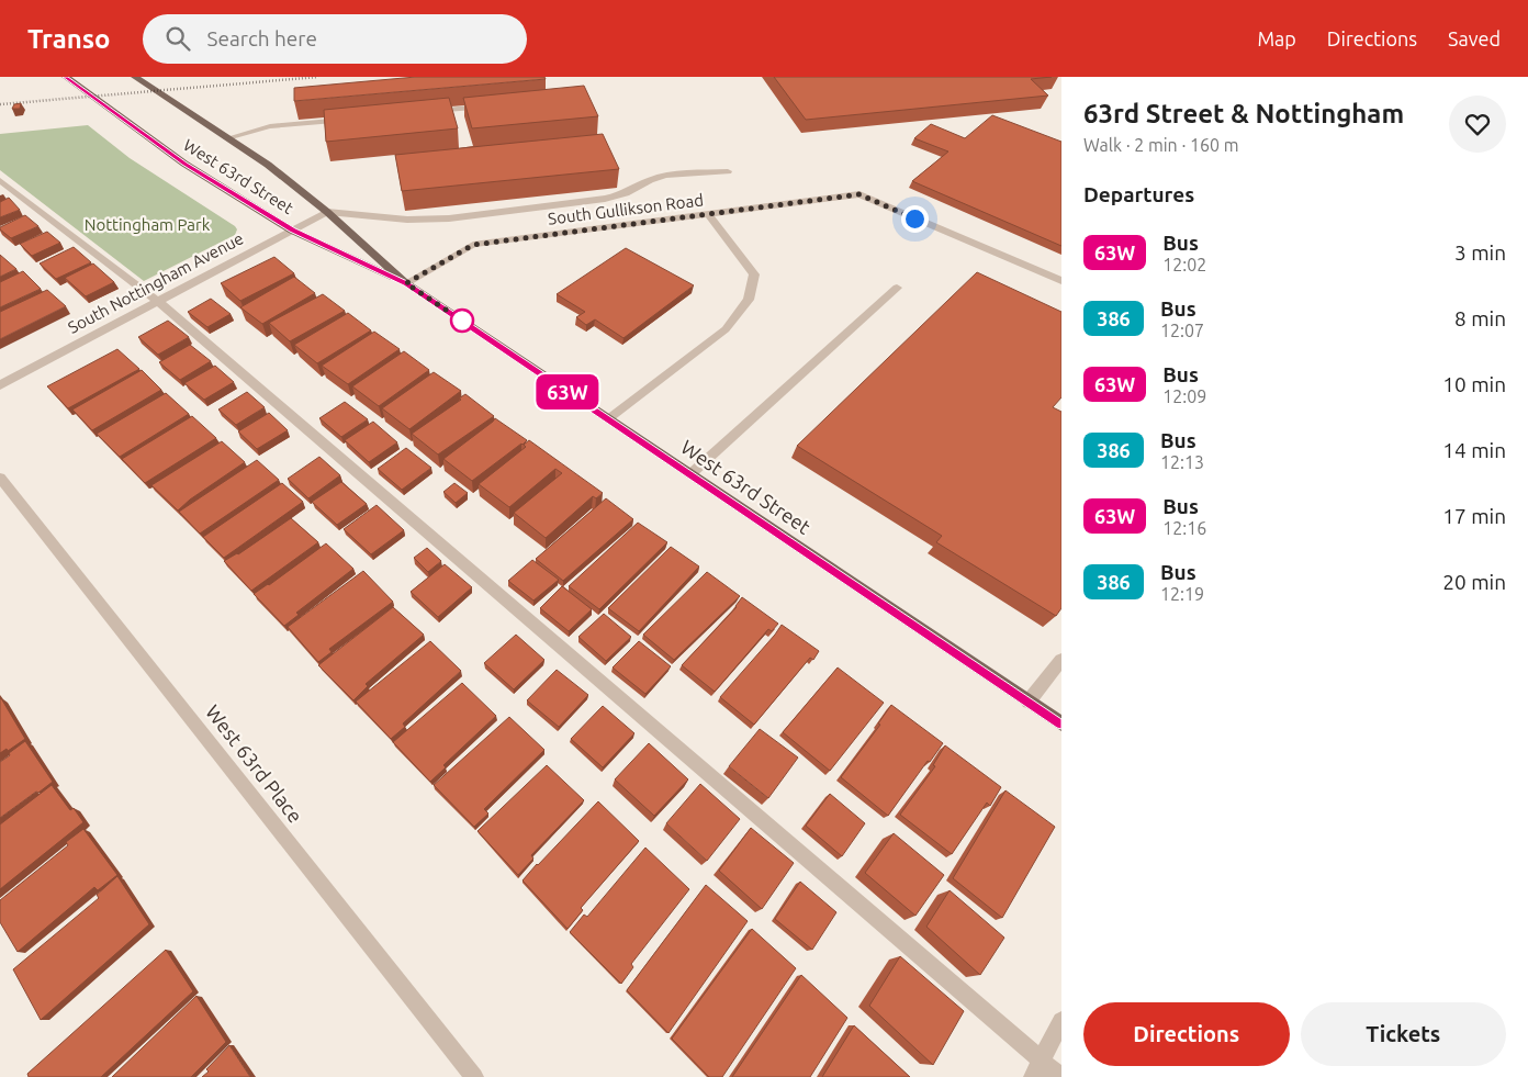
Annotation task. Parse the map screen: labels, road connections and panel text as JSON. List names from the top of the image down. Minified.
{"streets":{"main road":["West 63rd Street"],"street":["South Gullikson Road","South Nottingham Avenue","West 63rd Place"]},"crossings":[["West 63rd Street","South Gullikson Road"],["West 63rd Street","South Nottingham Avenue"]],"parks":["Nottingham Park"],"lines":["bus line 63W"],"page":{"header":"Transo","search":"Search here","nav":["Map","Directions","Saved"],"on_map":"63W","heading":[["63rd Street & Nottingham","Walk · 2 min · 160 m"],"Departures"],"list":[{"mark":"63W","name":"Bus","note":"12:02","value":"3 min"},{"mark":"386","name":"Bus","note":"12:07","value":"8 min"},{"mark":"63W","name":"Bus","note":"12:09","value":"10 min"},{"mark":"386","name":"Bus","note":"12:13","value":"14 min"},{"mark":"63W","name":"Bus","note":"12:16","value":"17 min"},{"mark":"386","name":"Bus","note":"12:19","value":"20 min"}],"buttons":["Directions","Tickets"]}}
